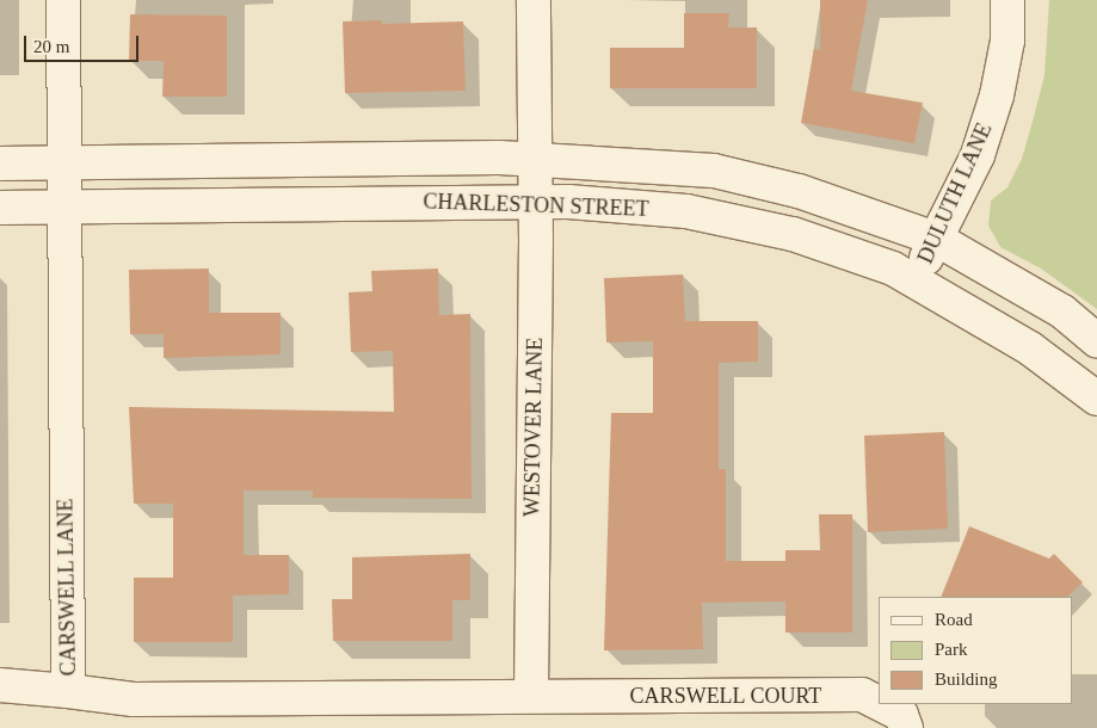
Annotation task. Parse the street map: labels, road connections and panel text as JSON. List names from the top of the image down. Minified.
{"streets":{"street":["DULUTH LANE","CHARLESTON STREET","WESTOVER LANE","CARSWELL LANE","CARSWELL COURT"]},"crossings":[["DULUTH LANE","CHARLESTON STREET"],["CHARLESTON STREET","WESTOVER LANE"],["CHARLESTON STREET","CARSWELL LANE"],["WESTOVER LANE","CARSWELL LANE"],["WESTOVER LANE","CARSWELL COURT"],["CARSWELL LANE","CARSWELL COURT"]],"legend":["Road","Park","Building"],"scale_bar":"20 m"}
